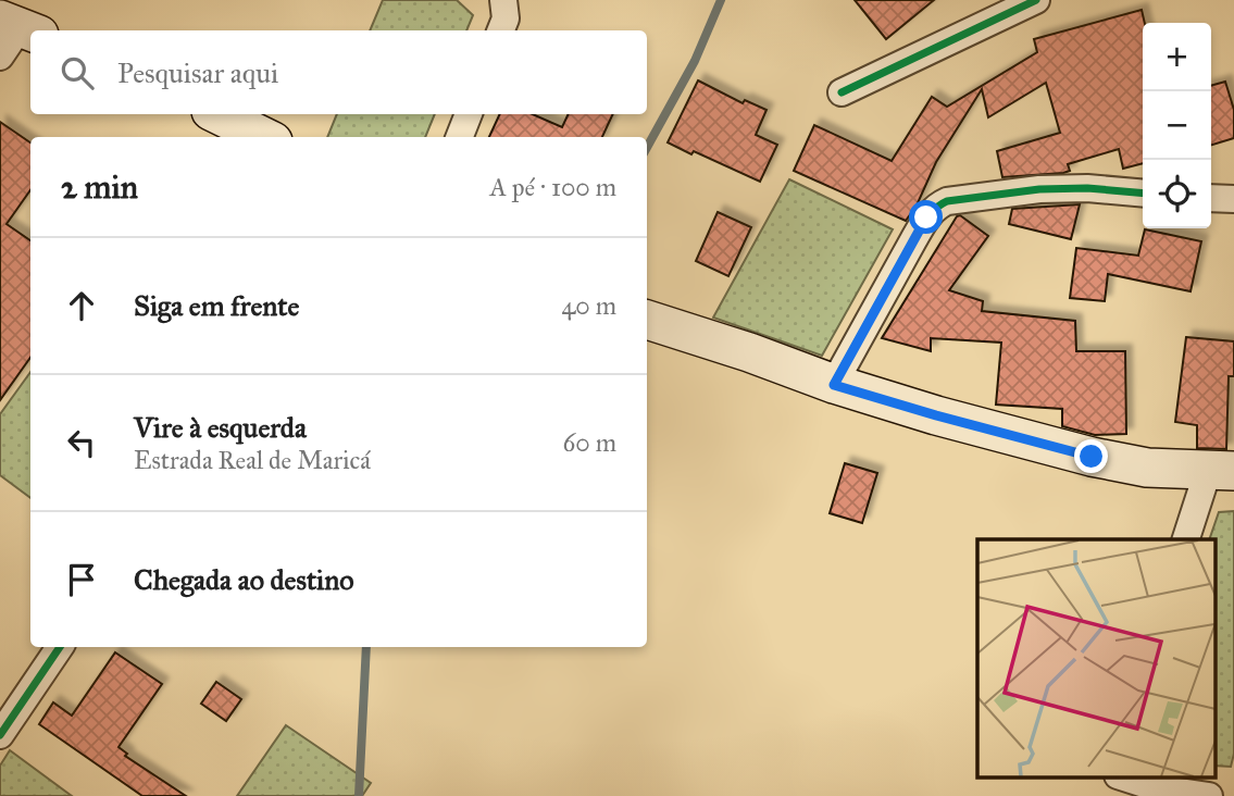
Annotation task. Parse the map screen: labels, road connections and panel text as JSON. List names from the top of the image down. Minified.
{"page":{"map_buttons":["+","−"],"search":"Pesquisar aqui","heading":["2 min","A pé · 100 m"],"list":[["Siga em frente","40 m"],["Vire à esquerda","Estrada Real de Maricá","60 m"],"Chegada ao destino"]}}
